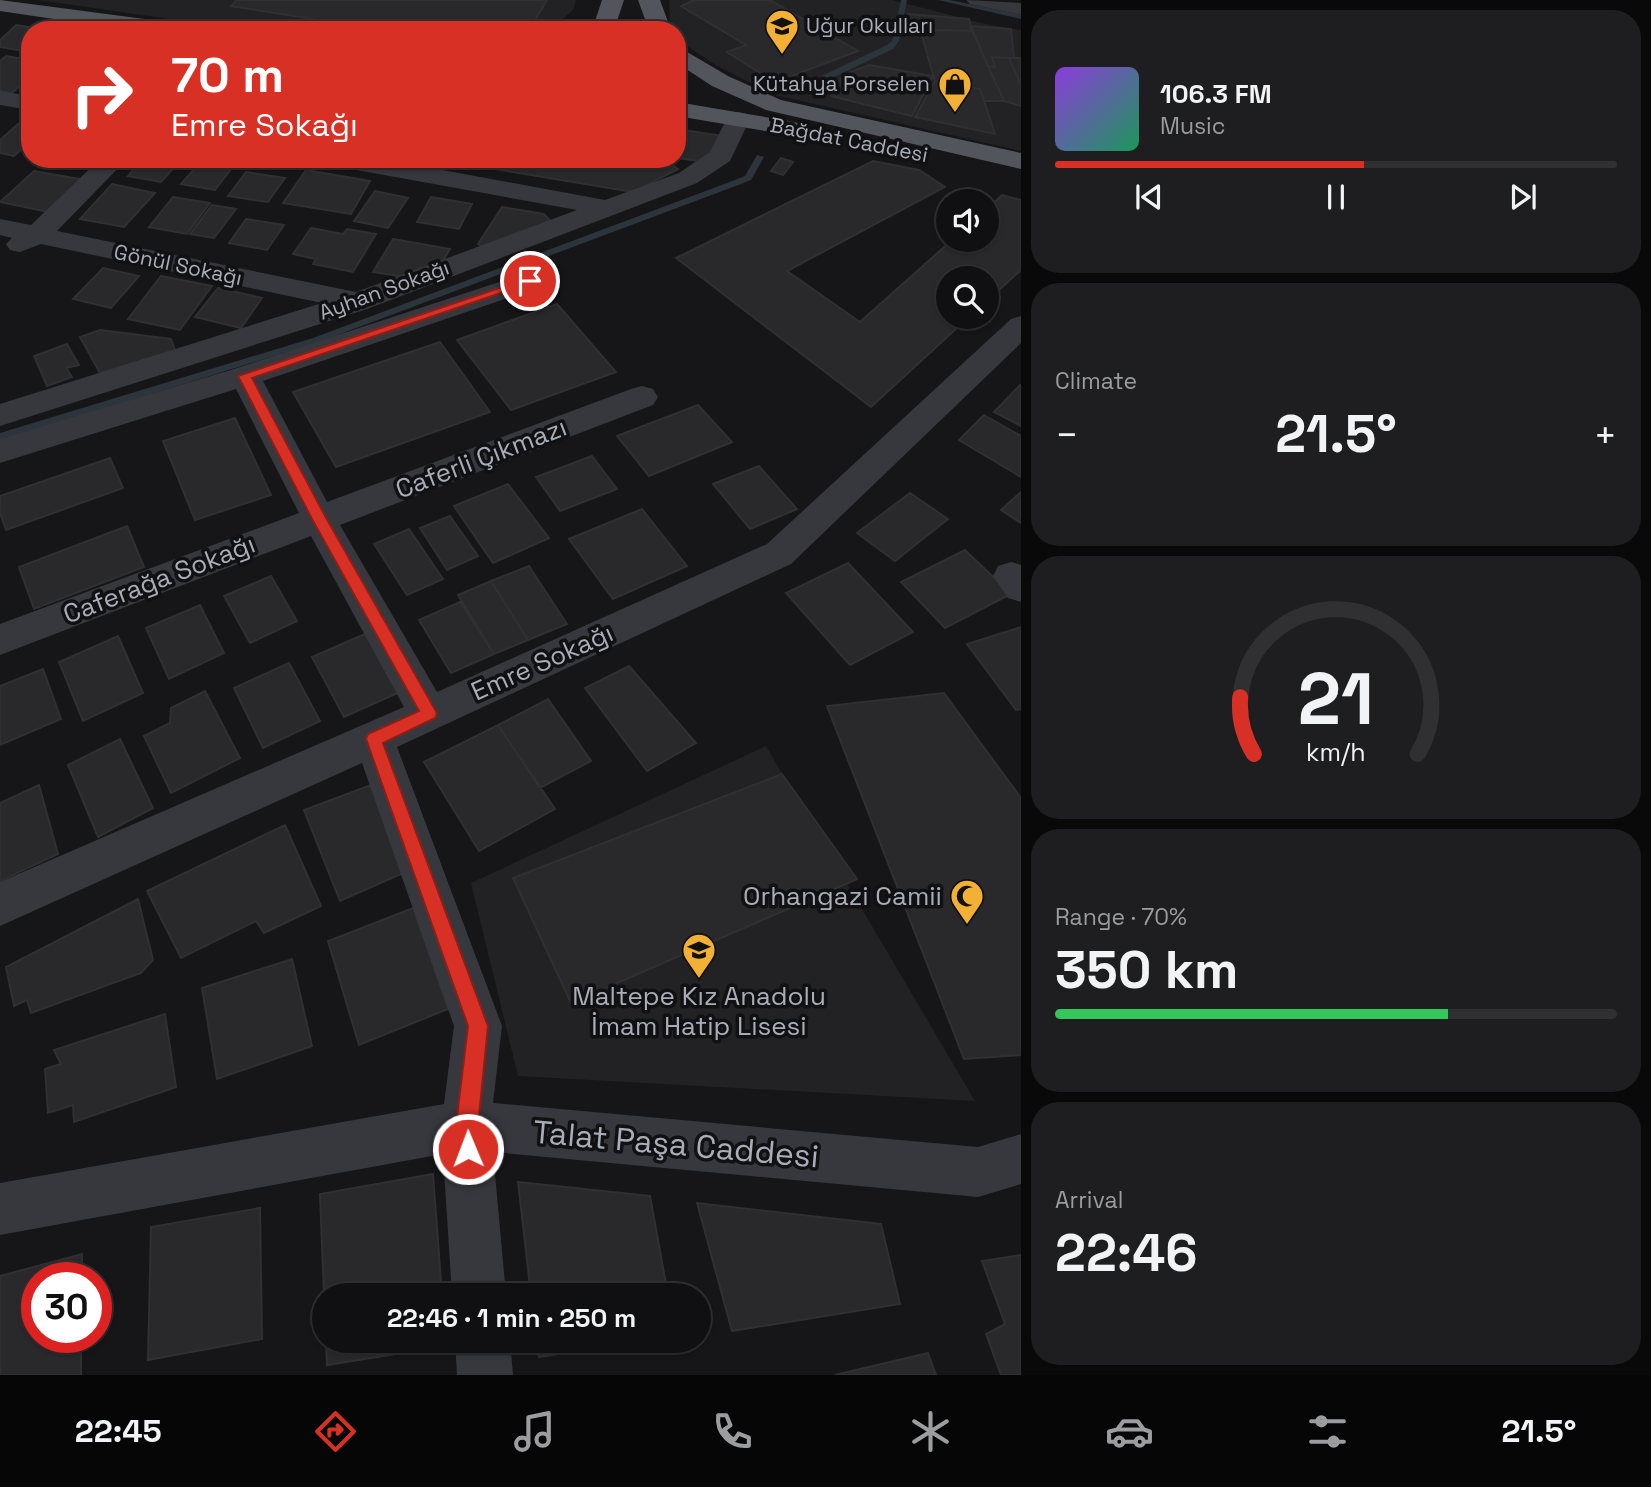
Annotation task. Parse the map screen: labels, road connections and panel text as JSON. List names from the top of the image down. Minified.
{"streets":{"main road":["Bağdat Caddesi"],"street":["Gönül Sokağı","Ayhan Sokağı","Caferli Çıkmazı","Caferağa Sokağı","Emre Sokağı","Talat Paşa Caddesi"]},"crossings":[["Bağdat Caddesi","Ayhan Sokağı"],["Gönül Sokağı","Ayhan Sokağı"],["Caferli Çıkmazı","Caferağa Sokağı"]],"places":{"school or university":["Uğur Okulları","Maltepe Kız Anadolu İmam Hatip Lisesi"],"shop":["Kütahya Porselen"],"mosque":["Orhangazi Camii"]},"page":{"turn":["70 m","Emre Sokağı"],"song":["106.3 FM","Music"],"tile":["Climate",["Range · 70%","350 km"],["Arrival","22:46"]],"heat":["−","21.5°","+"],"limit":"30","trip":"22:46 · 1 min · 250 m","tabs":["22:45","21.5°"],"gauge":["21","km/h"]}}
